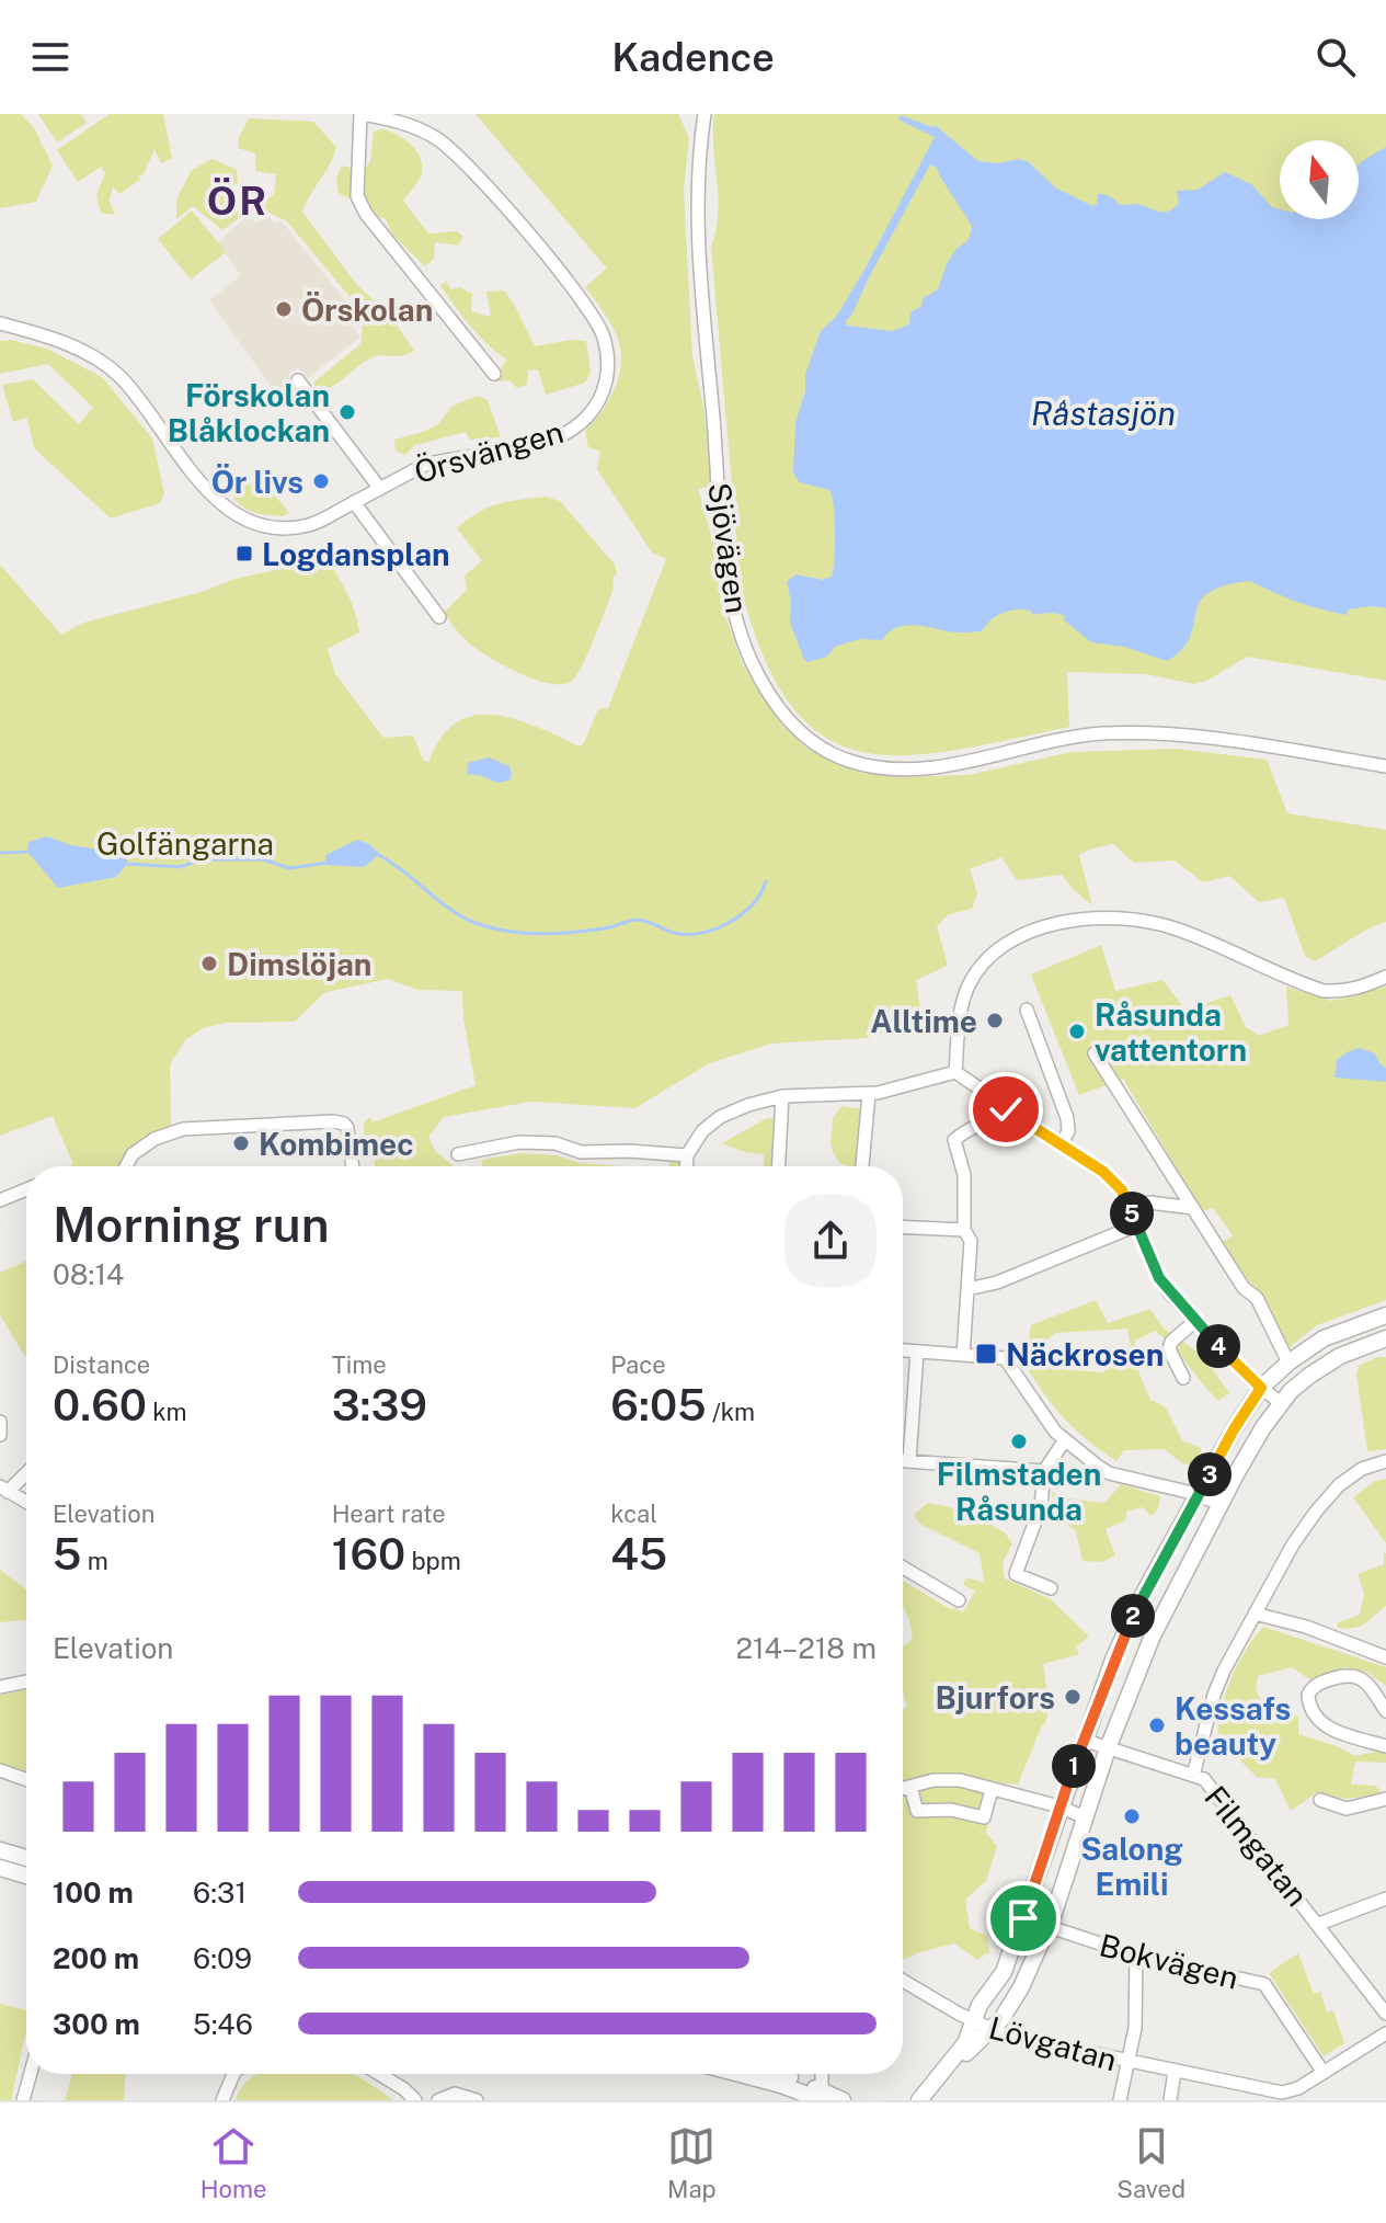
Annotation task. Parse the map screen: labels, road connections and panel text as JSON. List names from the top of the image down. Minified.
{"streets":{"street":["Örsvängen","Sjövägen","Filmgatan","Bokvägen","Lövgatan"]},"crossings":[["Bokvägen","Lövgatan"]],"districts":["ÖR"],"water":["Råstasjön"],"parks":["Golfängarna"],"places":{"other":["Örskolan","Förskolan Blåklockan","Ör livs","Dimslöjan","Alltime","Råsunda vattentorn","Kombimec","Filmstaden Råsunda","Bjurfors","Kessafs beauty","Salong Emili"],"transit":["Logdansplan","Näckrosen"]},"north":"top","page":{"header":"Kadence","heading":["Morning run","08:14"],"pins":["5","4","3","2","1"],"stats":[["Distance","0.60 km"],["Time","3:39"],["Pace","6:05 /km"],["Elevation","5 m"],["Heart rate","160 bpm"],["kcal","45"]],"chart":["Elevation","214–218 m"],"list":[{"name":"100 m","note":"6:31"},{"name":"200 m","note":"6:09"},{"name":"300 m","note":"5:46"}],"tabs":["Home","Map","Saved"]}}
